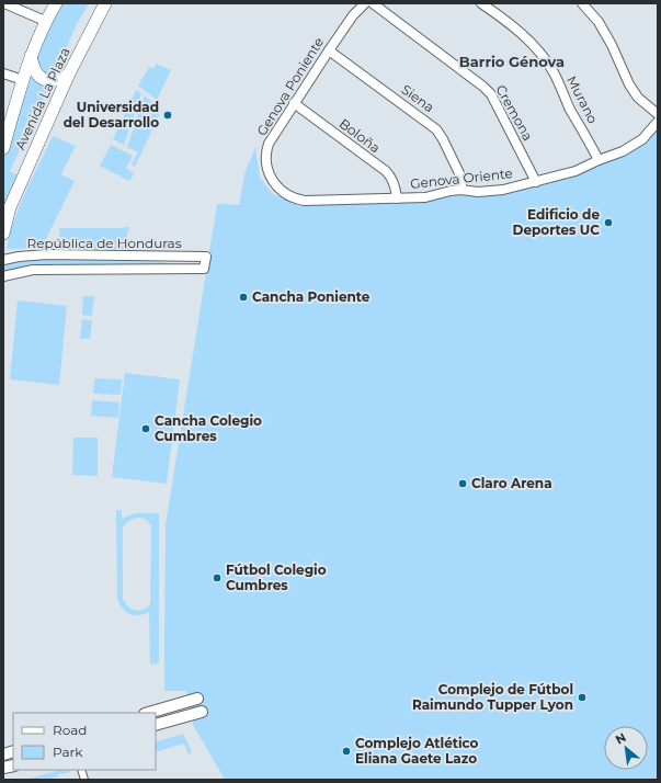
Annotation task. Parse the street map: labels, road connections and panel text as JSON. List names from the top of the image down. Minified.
{"streets":{"main road":["Avenida La Plaza"],"street":["Genova Poniente","Siena","Murano","Cremona","Boloña","Genova Oriente","República de Honduras"]},"crossings":[["Genova Poniente","Siena"],["Genova Poniente","Boloña"],["Genova Poniente","Genova Oriente"],["Siena","Genova Oriente"],["Murano","Genova Oriente"],["Cremona","Genova Oriente"],["Boloña","Genova Oriente"]],"districts":["Barrio Génova"],"places":["Universidad del Desarrollo","Edificio de Deportes UC","Cancha Poniente","Cancha Colegio Cumbres","Claro Arena","Fútbol Colegio Cumbres","Complejo de Fútbol Raimundo Tupper Lyon","Complejo Atlético Eliana Gaete Lazo"],"legend":["Road","Park"],"north":"top left"}
